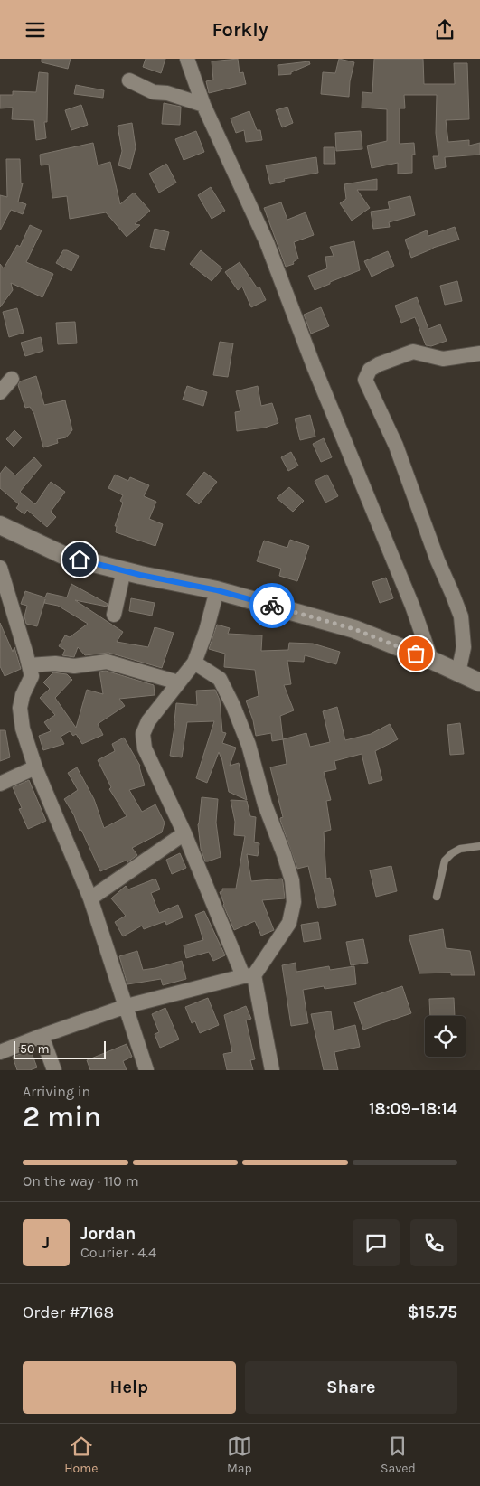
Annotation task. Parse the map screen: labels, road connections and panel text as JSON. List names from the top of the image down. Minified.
{"scale_bar":"50 m","page":{"header":"Forkly","scale":"50 m","heading":["2 min","Arriving in","18:09–18:14"],"panel":["Jordan","Courier · 4.4","Order #7168","$15.75"],"bar":"On the way · 110 m","round":"J","buttons":["Help","Share"],"tabs":["Home","Map","Saved"]}}
